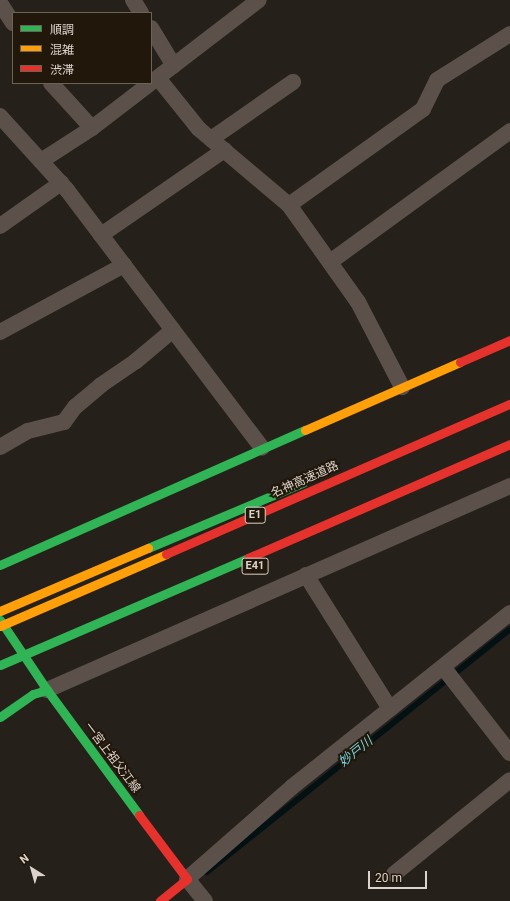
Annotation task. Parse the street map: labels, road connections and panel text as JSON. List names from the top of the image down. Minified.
{"streets":{"main road":["名神高速道路","E1","一宮上祖父江線"]},"water":["妙戸川"],"legend":["順調","混雑","渋滞"],"scale_bar":"20 m","north":"top left"}
